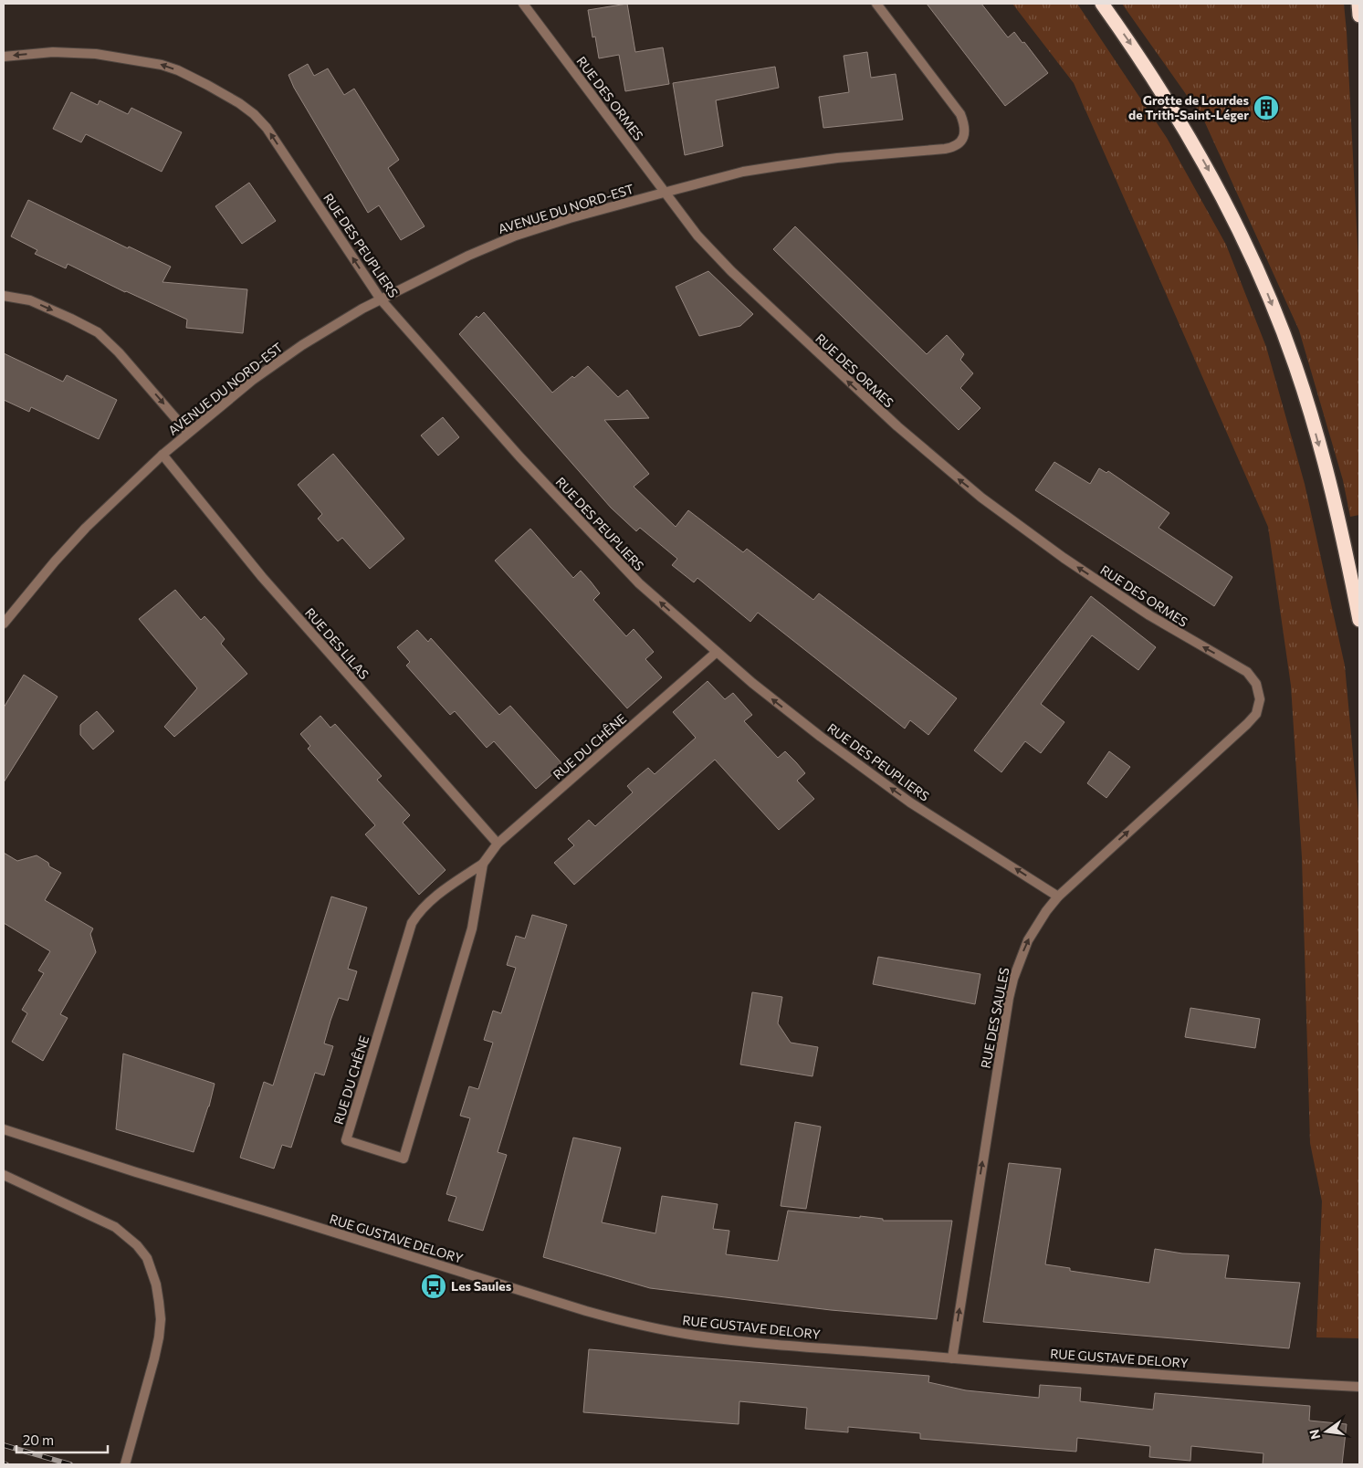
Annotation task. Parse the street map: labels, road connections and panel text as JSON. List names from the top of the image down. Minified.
{"streets":{"street":["RUE DES ORMES","AVENUE DU NORD-EST","RUE DES PEUPLIERS","RUE DES LILAS","RUE DU CHÊNE","RUE DES SAULES","RUE GUSTAVE DELORY"]},"crossings":[["RUE DES ORMES","AVENUE DU NORD-EST"],["RUE DES ORMES","RUE DES SAULES"],["AVENUE DU NORD-EST","RUE DES PEUPLIERS"],["AVENUE DU NORD-EST","RUE DES LILAS"],["RUE DES PEUPLIERS","RUE DU CHÊNE"],["RUE DES PEUPLIERS","RUE DES SAULES"],["RUE DES LILAS","RUE DU CHÊNE"],["RUE DES SAULES","RUE GUSTAVE DELORY"]],"one_way":["RUE DES ORMES","RUE DES PEUPLIERS","RUE DES SAULES"],"places":{"building":["Grotte de Lourdes de Trith-Saint-Léger"],"bus stop":["Les Saules"]},"scale_bar":"20 m","north":"left"}
